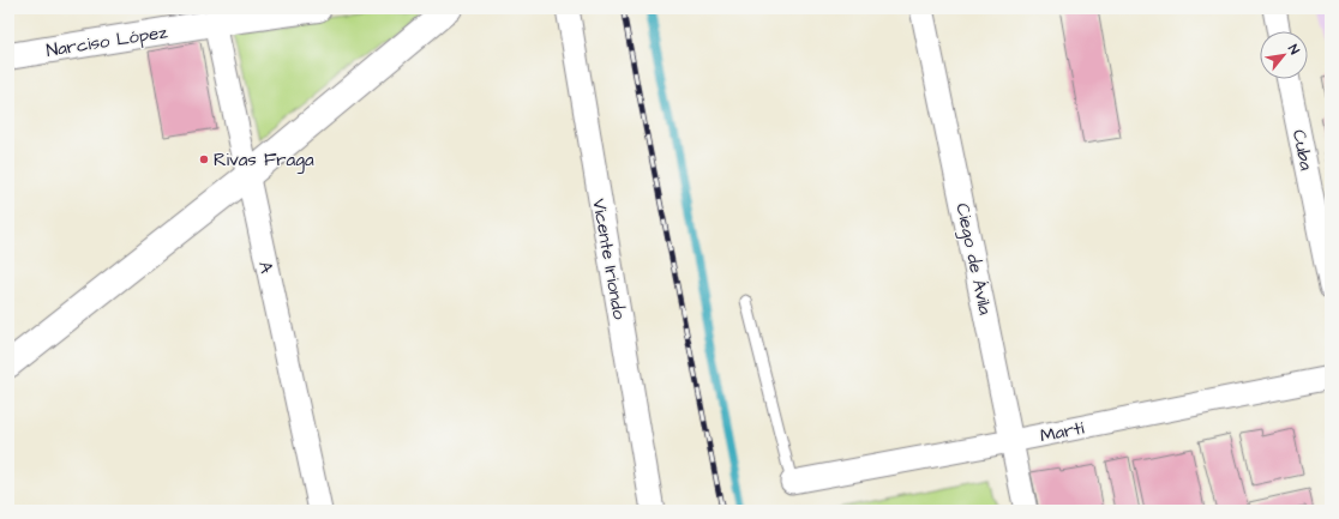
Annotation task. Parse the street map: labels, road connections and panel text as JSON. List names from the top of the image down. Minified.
{"streets":{"street":["Narciso López","Cuba","Vicente Iriondo","Ciego de Ávila","A","Martí"]},"crossings":[["Narciso López","A"],["Ciego de Ávila","Martí"]],"places":["Rivas Fraga"],"north":"top right"}
